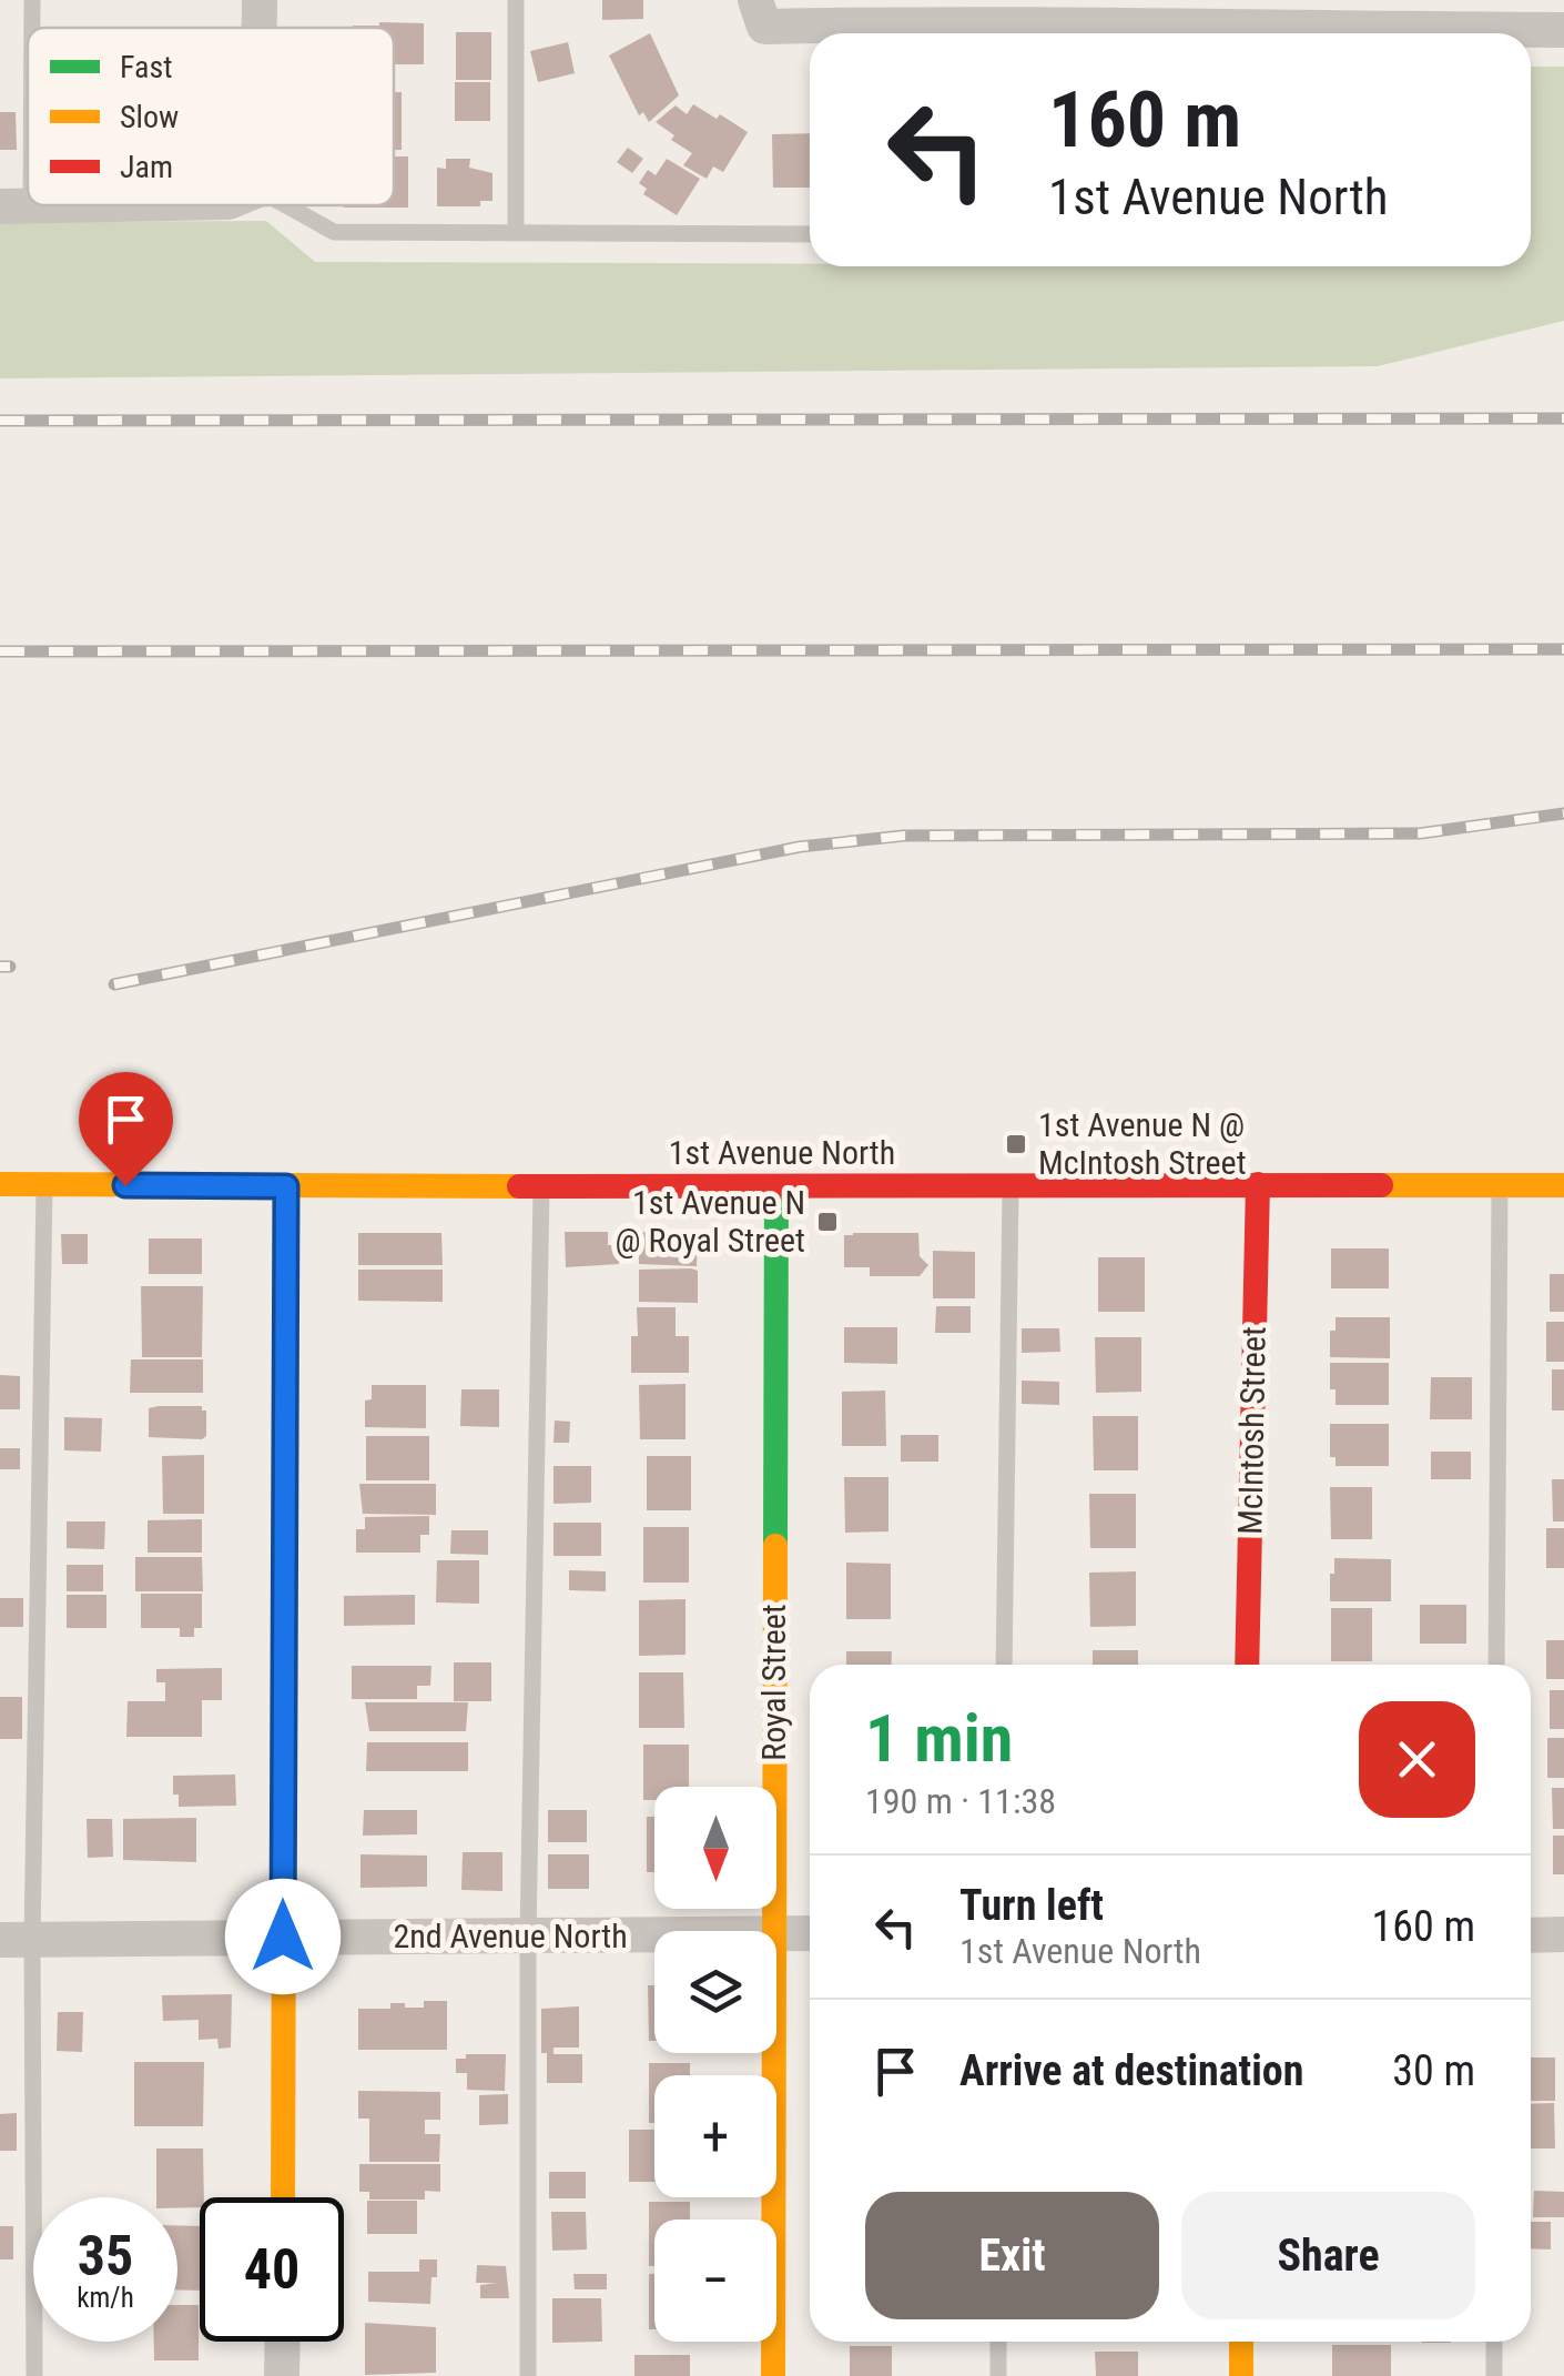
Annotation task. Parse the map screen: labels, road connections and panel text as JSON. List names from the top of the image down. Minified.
{"streets":{"street":["1st Avenue North","McIntosh Street","Royal Street","2nd Avenue North"]},"crossings":[["1st Avenue North","McIntosh Street"],["1st Avenue North","Royal Street"]],"places":{"transit":["1st Avenue N @ McIntosh Street","1st Avenue N @ Royal Street"]},"legend":["Fast","Slow","Jam"],"north":"bottom","page":{"turn":["160 m","1st Avenue North"],"heading":["1 min","190 m · 11:38"],"map_buttons":["+","−"],"list":[{"name":"Turn left","note":"1st Avenue North","value":"160 m"},{"name":"Arrive at destination","value":"30 m"}],"buttons":["Exit","Share"],"speed":"35 km/h","limit":"40"}}
